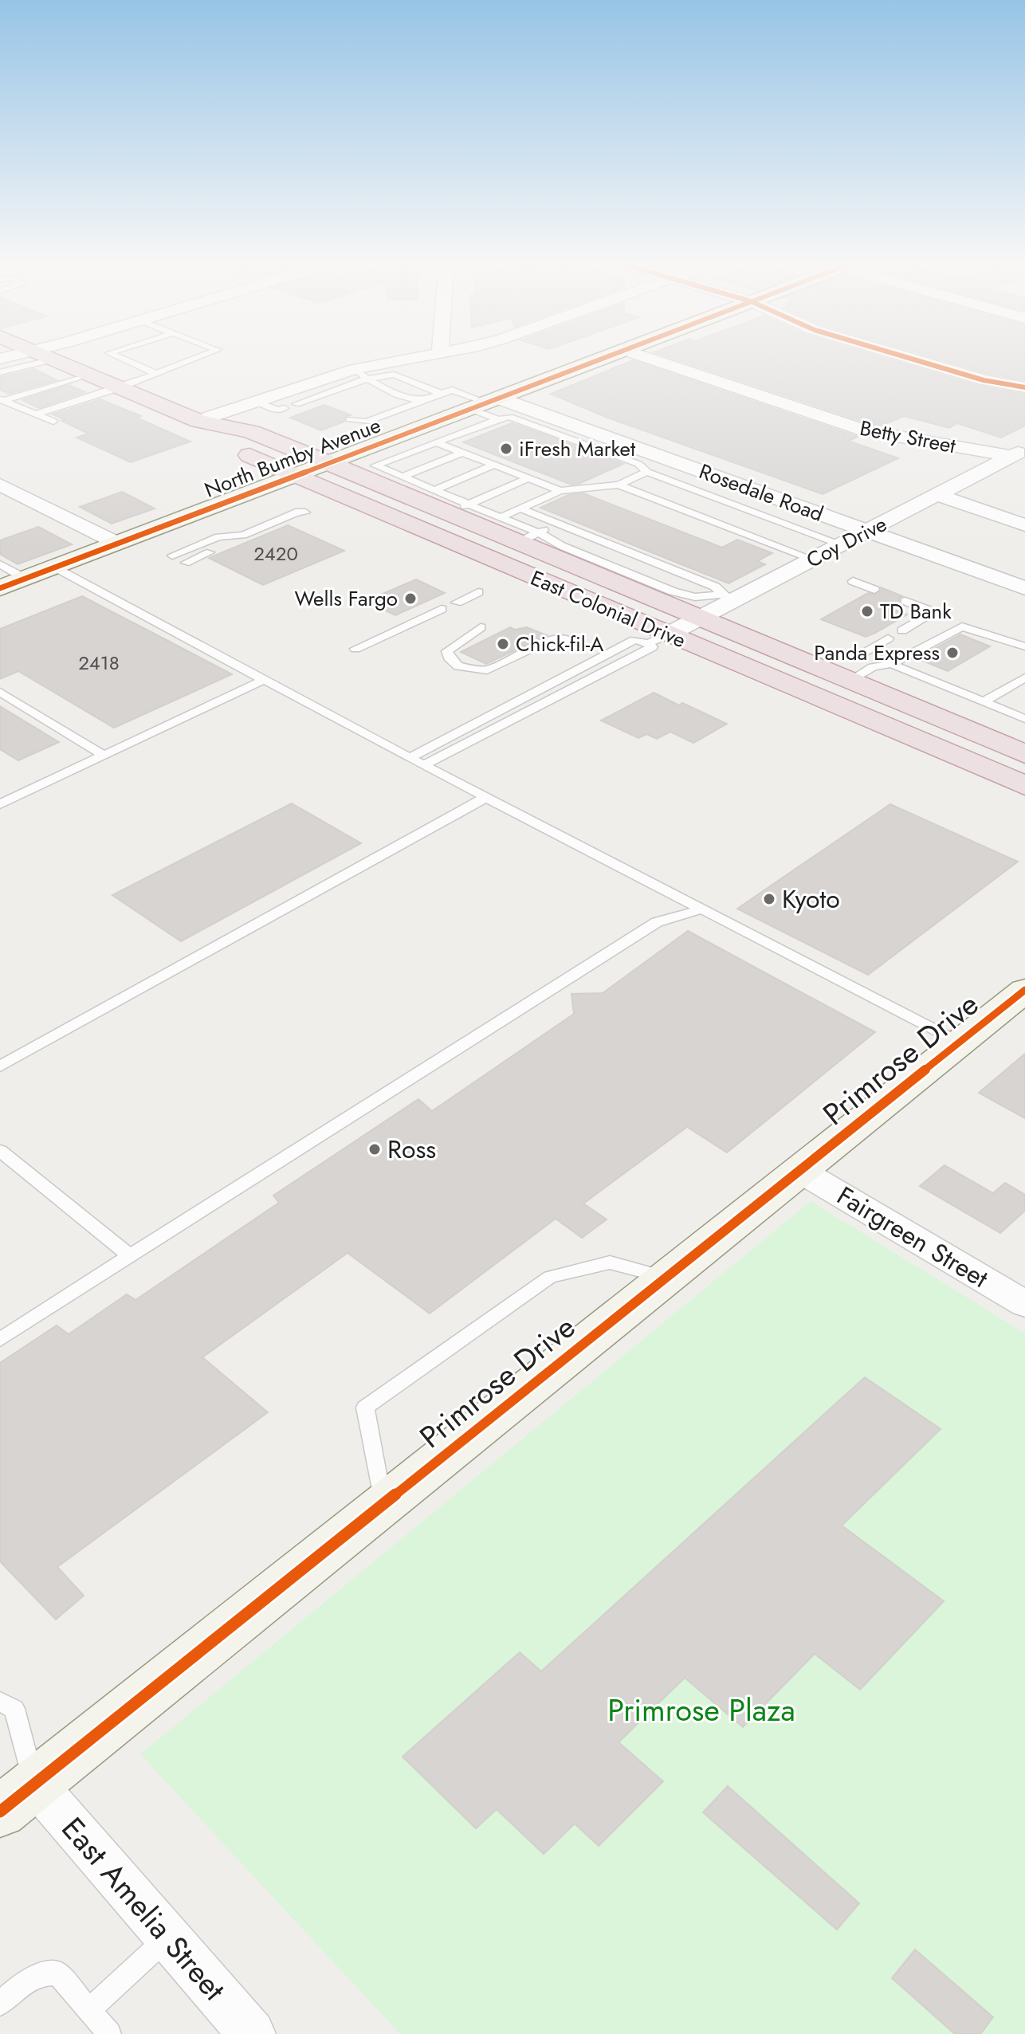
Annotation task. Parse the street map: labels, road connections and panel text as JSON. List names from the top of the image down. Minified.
{"streets":{"highway":["East Colonial Drive"],"street":["Betty Street","North Bumby Avenue","Rosedale Road","Coy Drive","Primrose Drive","Fairgreen Street","East Amelia Street"]},"crossings":[["Betty Street","Coy Drive"],["North Bumby Avenue","Rosedale Road"],["North Bumby Avenue","East Colonial Drive"],["Rosedale Road","Coy Drive"],["Coy Drive","East Colonial Drive"],["Primrose Drive","Fairgreen Street"],["Primrose Drive","East Amelia Street"]],"parks":["Primrose Plaza"],"places":["iFresh Market","Wells Fargo","TD Bank","Chick-fil-A","Panda Express","Kyoto","Ross"],"house_numbers":["2420","2418"]}
